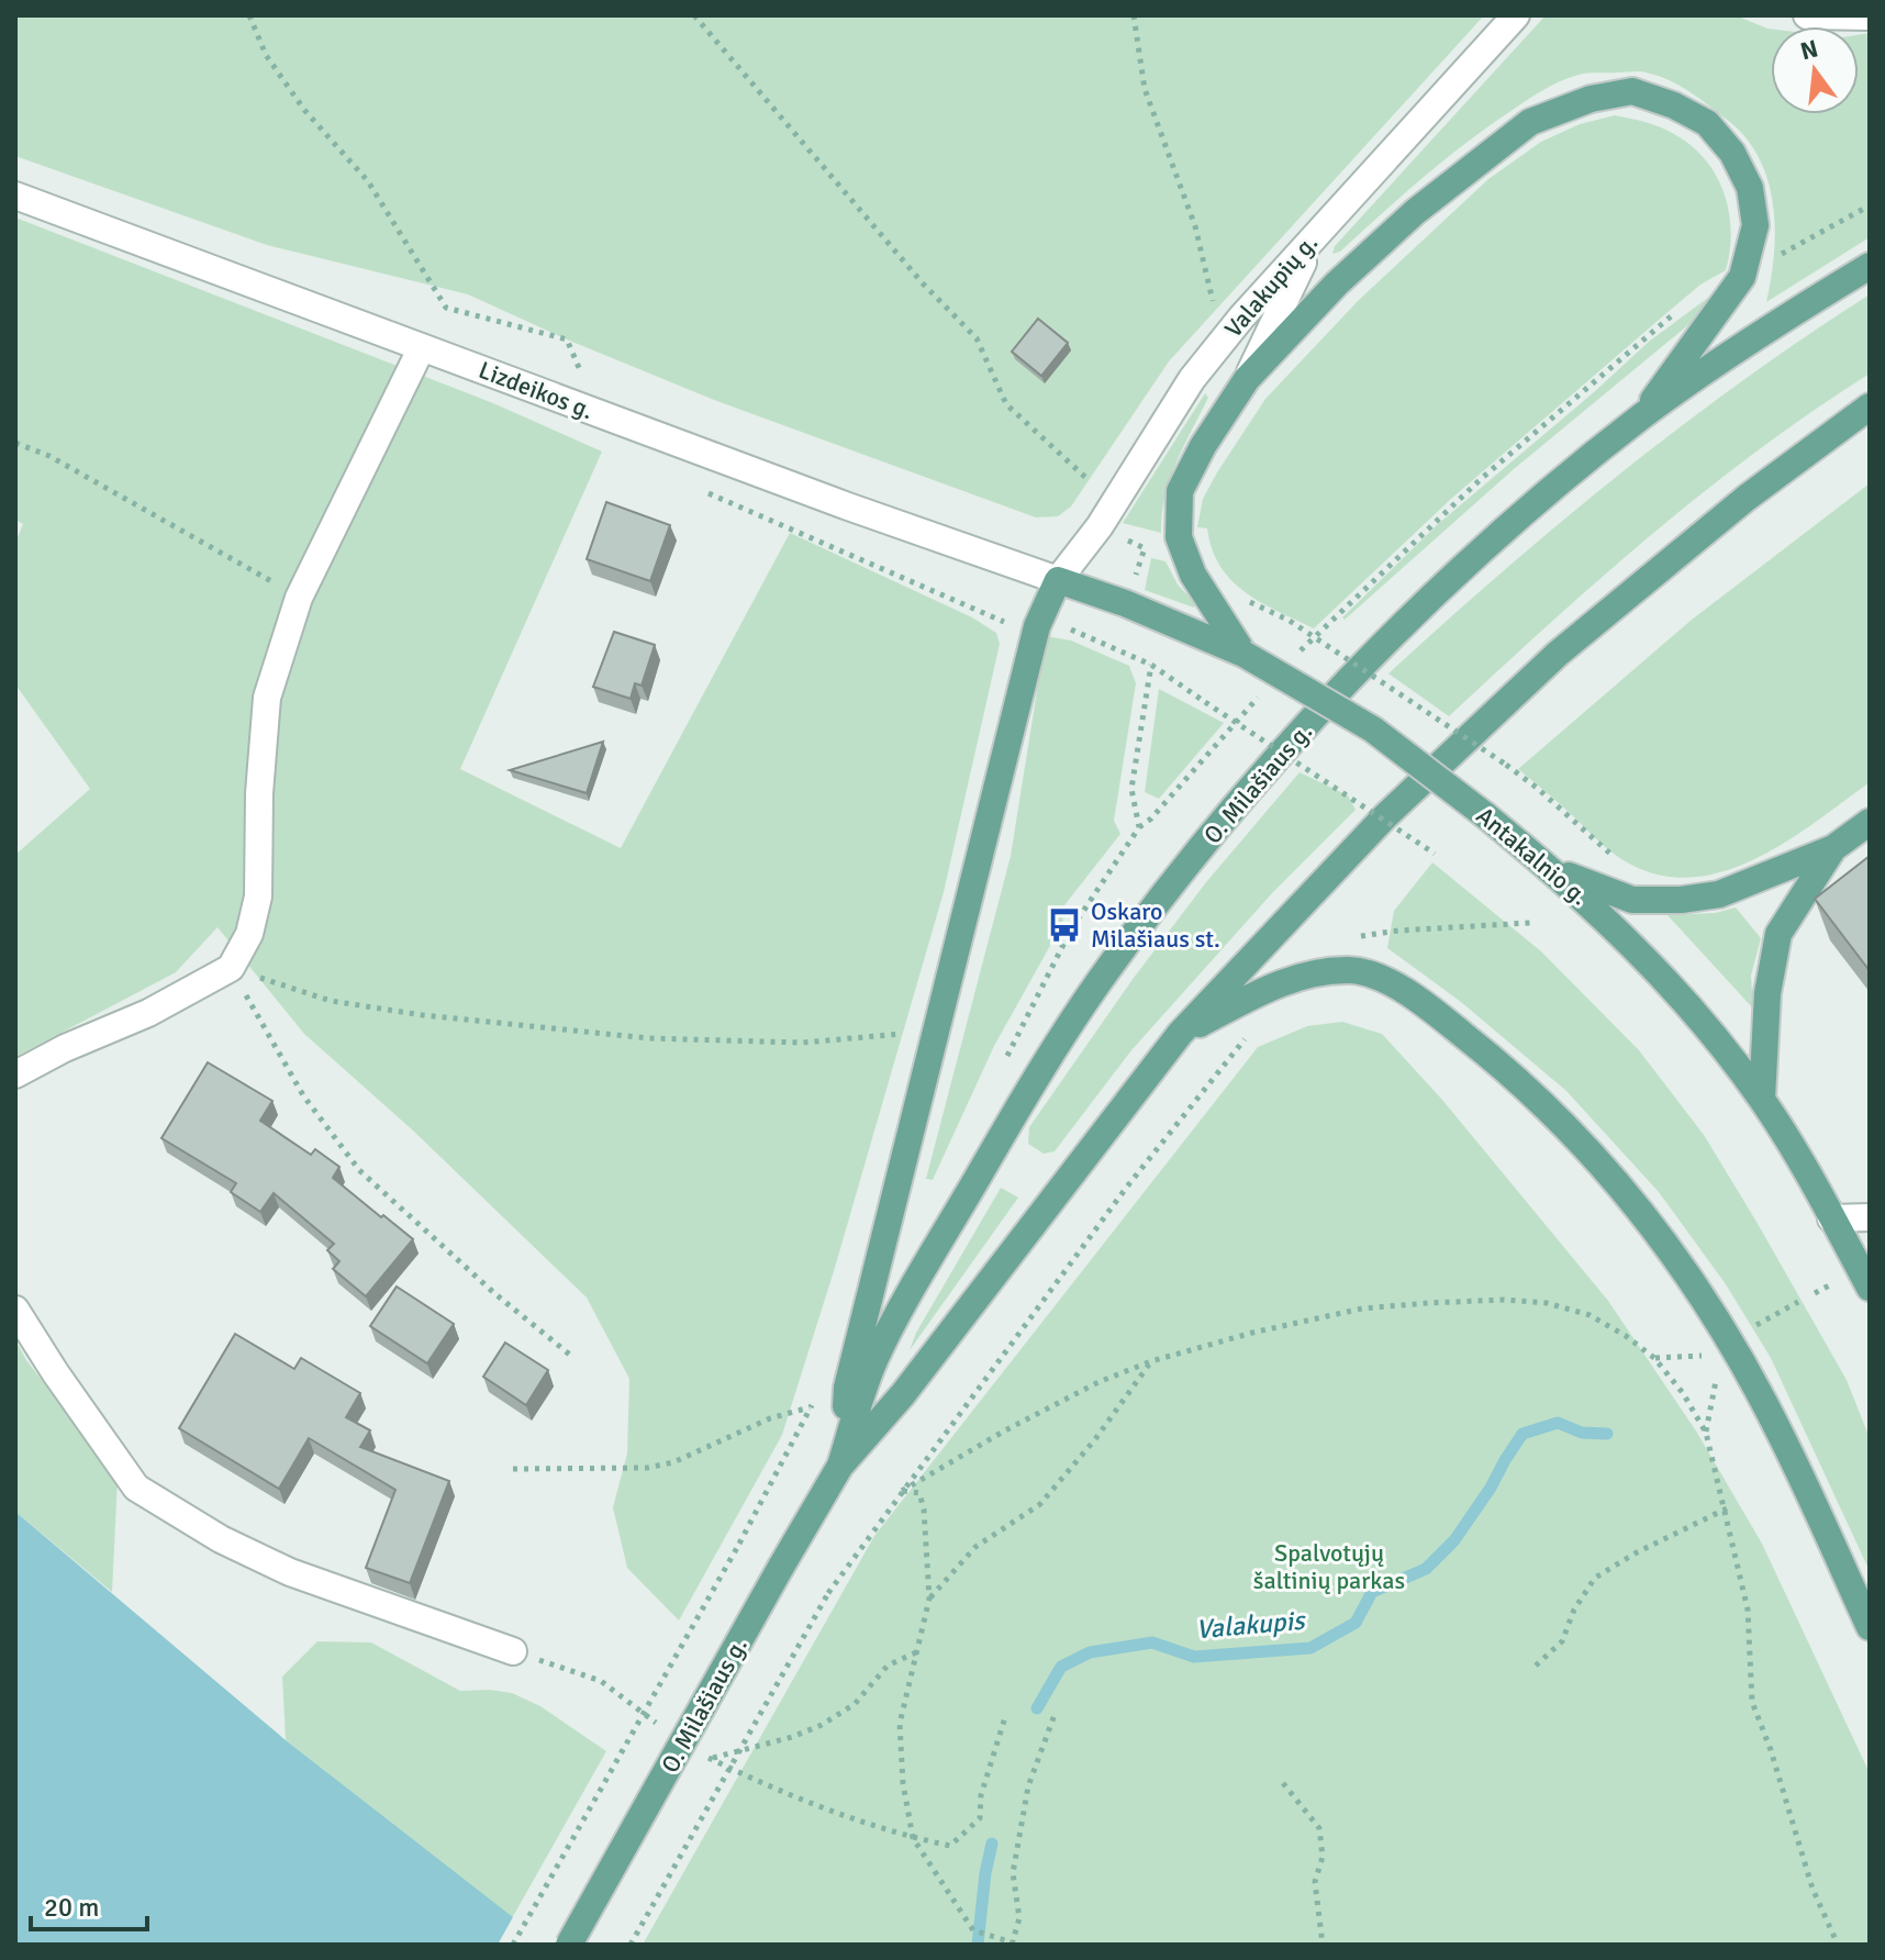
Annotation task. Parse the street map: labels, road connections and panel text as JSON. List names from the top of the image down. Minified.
{"streets":{"main road":["O. Milašiaus g.","Antakalnio g."],"street":["Valakupių g.","Lizdeikos g."]},"crossings":[["Valakupių g.","Lizdeikos g."],["Valakupių g.","Antakalnio g."],["Lizdeikos g.","Antakalnio g."]],"water":["Valakupis"],"parks":["Spalvotųjų šaltinių parkas"],"places":{"bus stop":["Oskaro Milašiaus st."]},"scale_bar":"20 m","north":"top"}
